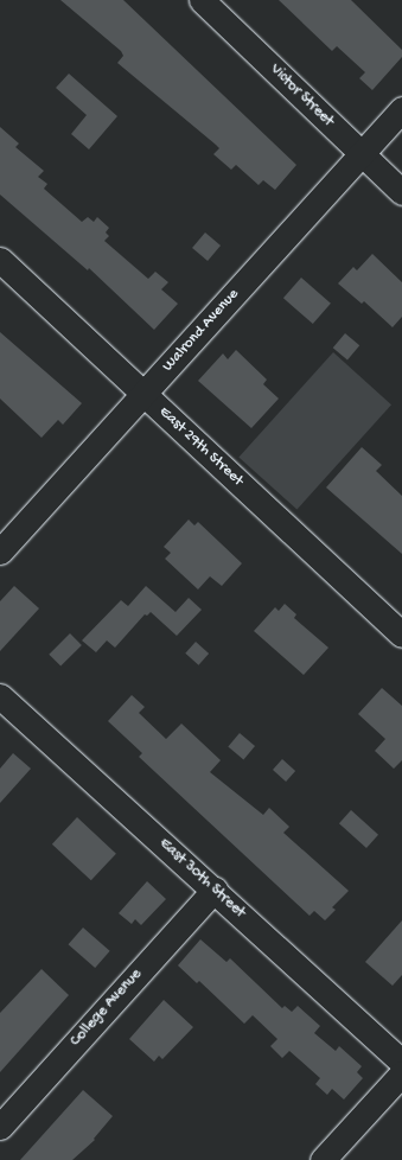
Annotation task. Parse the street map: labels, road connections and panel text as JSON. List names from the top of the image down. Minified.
{"streets":{"street":["Victor Street","Walrond Avenue","East 29th Street","East 30th Street","College Avenue"]},"crossings":[["Victor Street","Walrond Avenue"],["Walrond Avenue","East 29th Street"],["East 30th Street","College Avenue"]]}
